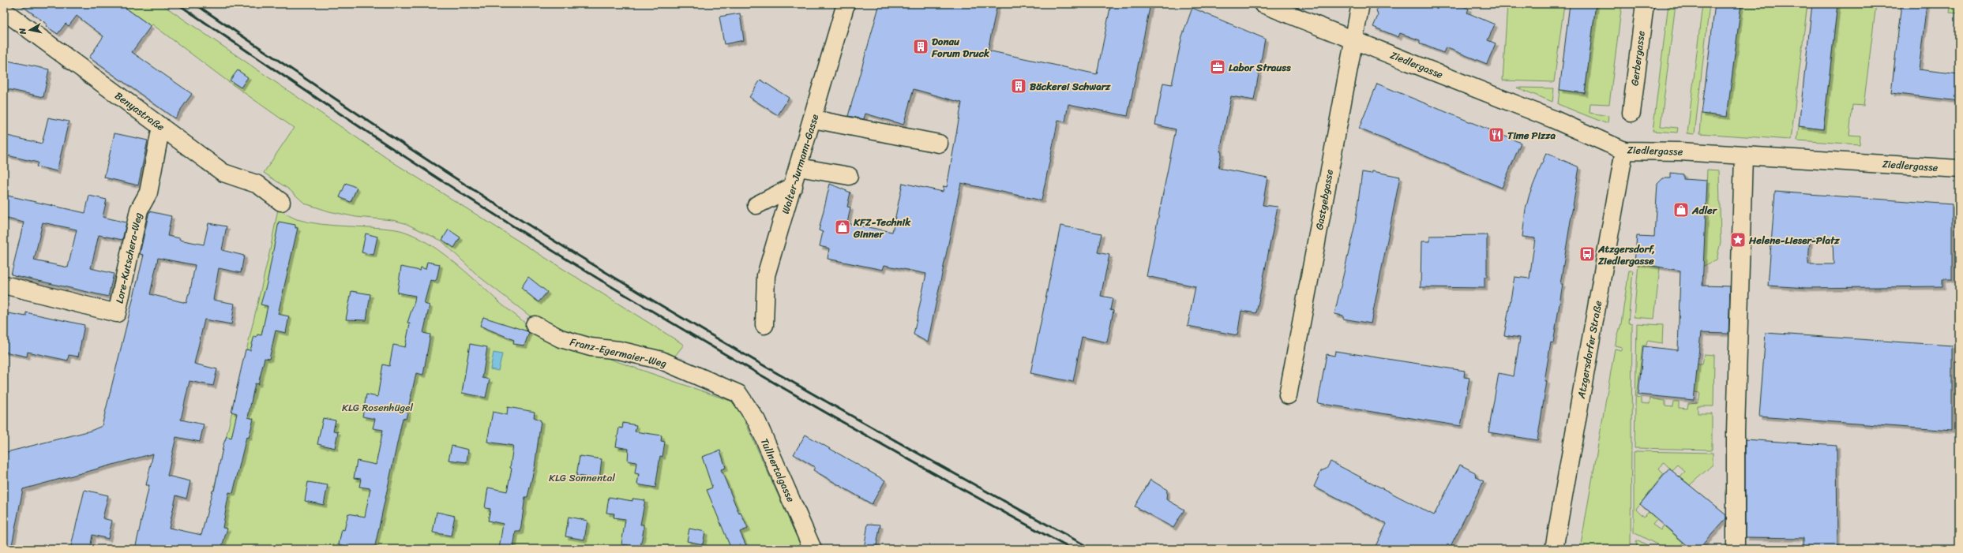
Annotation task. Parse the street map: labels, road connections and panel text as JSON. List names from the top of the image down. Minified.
{"streets":{"street":["Gerbergasse","Ziedlergasse","Benyastraße","Walter-Jurmann-Gasse","Gastgebgasse","Lore-Kutschera-Weg","Atzgersdorfer Straße","Franz-Egermaier-Weg","Tullnertalgasse"]},"crossings":[["Ziedlergasse","Gastgebgasse"],["Ziedlergasse","Atzgersdorfer Straße"],["Benyastraße","Lore-Kutschera-Weg"],["Franz-Egermaier-Weg","Tullnertalgasse"]],"parks":["KLG Rosenhügel","KLG Sonnental"],"places":{"building":["Donau Forum Druck","Bäckerei Schwarz"],"office":["Labor Strauss"],"restaurant":["Time Pizza"],"shop":["Adler","KFZ-Technik Ginner"],"place":["Helene-Lieser-Platz"],"bus stop":["Atzgersdorf, Ziedlergasse"]},"north":"left"}
